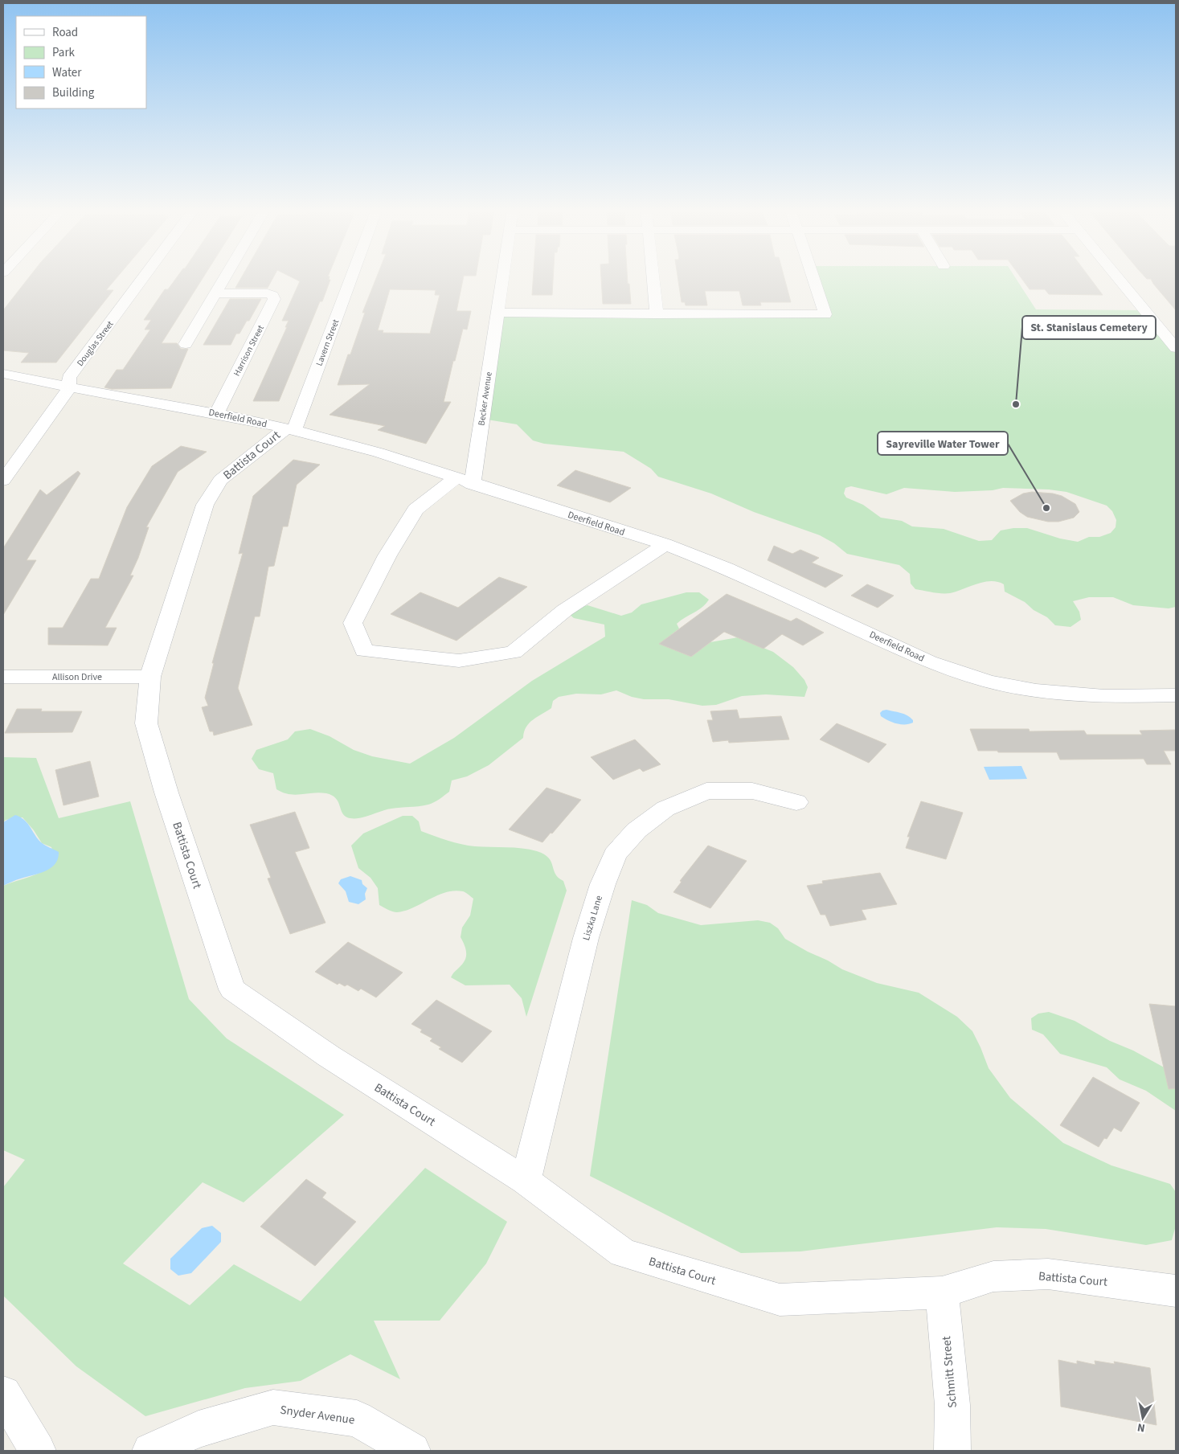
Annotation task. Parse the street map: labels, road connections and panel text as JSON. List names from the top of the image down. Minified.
{"streets":{"street":["Lavern Street","Douglas Street","Harrison Street","Becker Avenue","Deerfield Road","Battista Court","Allison Drive","Liszka Lane","Schmitt Street","Snyder Avenue"]},"crossings":[["Lavern Street","Deerfield Road"],["Lavern Street","Battista Court"],["Douglas Street","Deerfield Road"],["Harrison Street","Deerfield Road"],["Becker Avenue","Deerfield Road"],["Deerfield Road","Battista Court"],["Battista Court","Allison Drive"],["Battista Court","Liszka Lane"],["Battista Court","Schmitt Street"]],"places":["St. Stanislaus Cemetery","Sayreville Water Tower"],"legend":["Road","Park","Water","Building"],"north":"bottom"}
